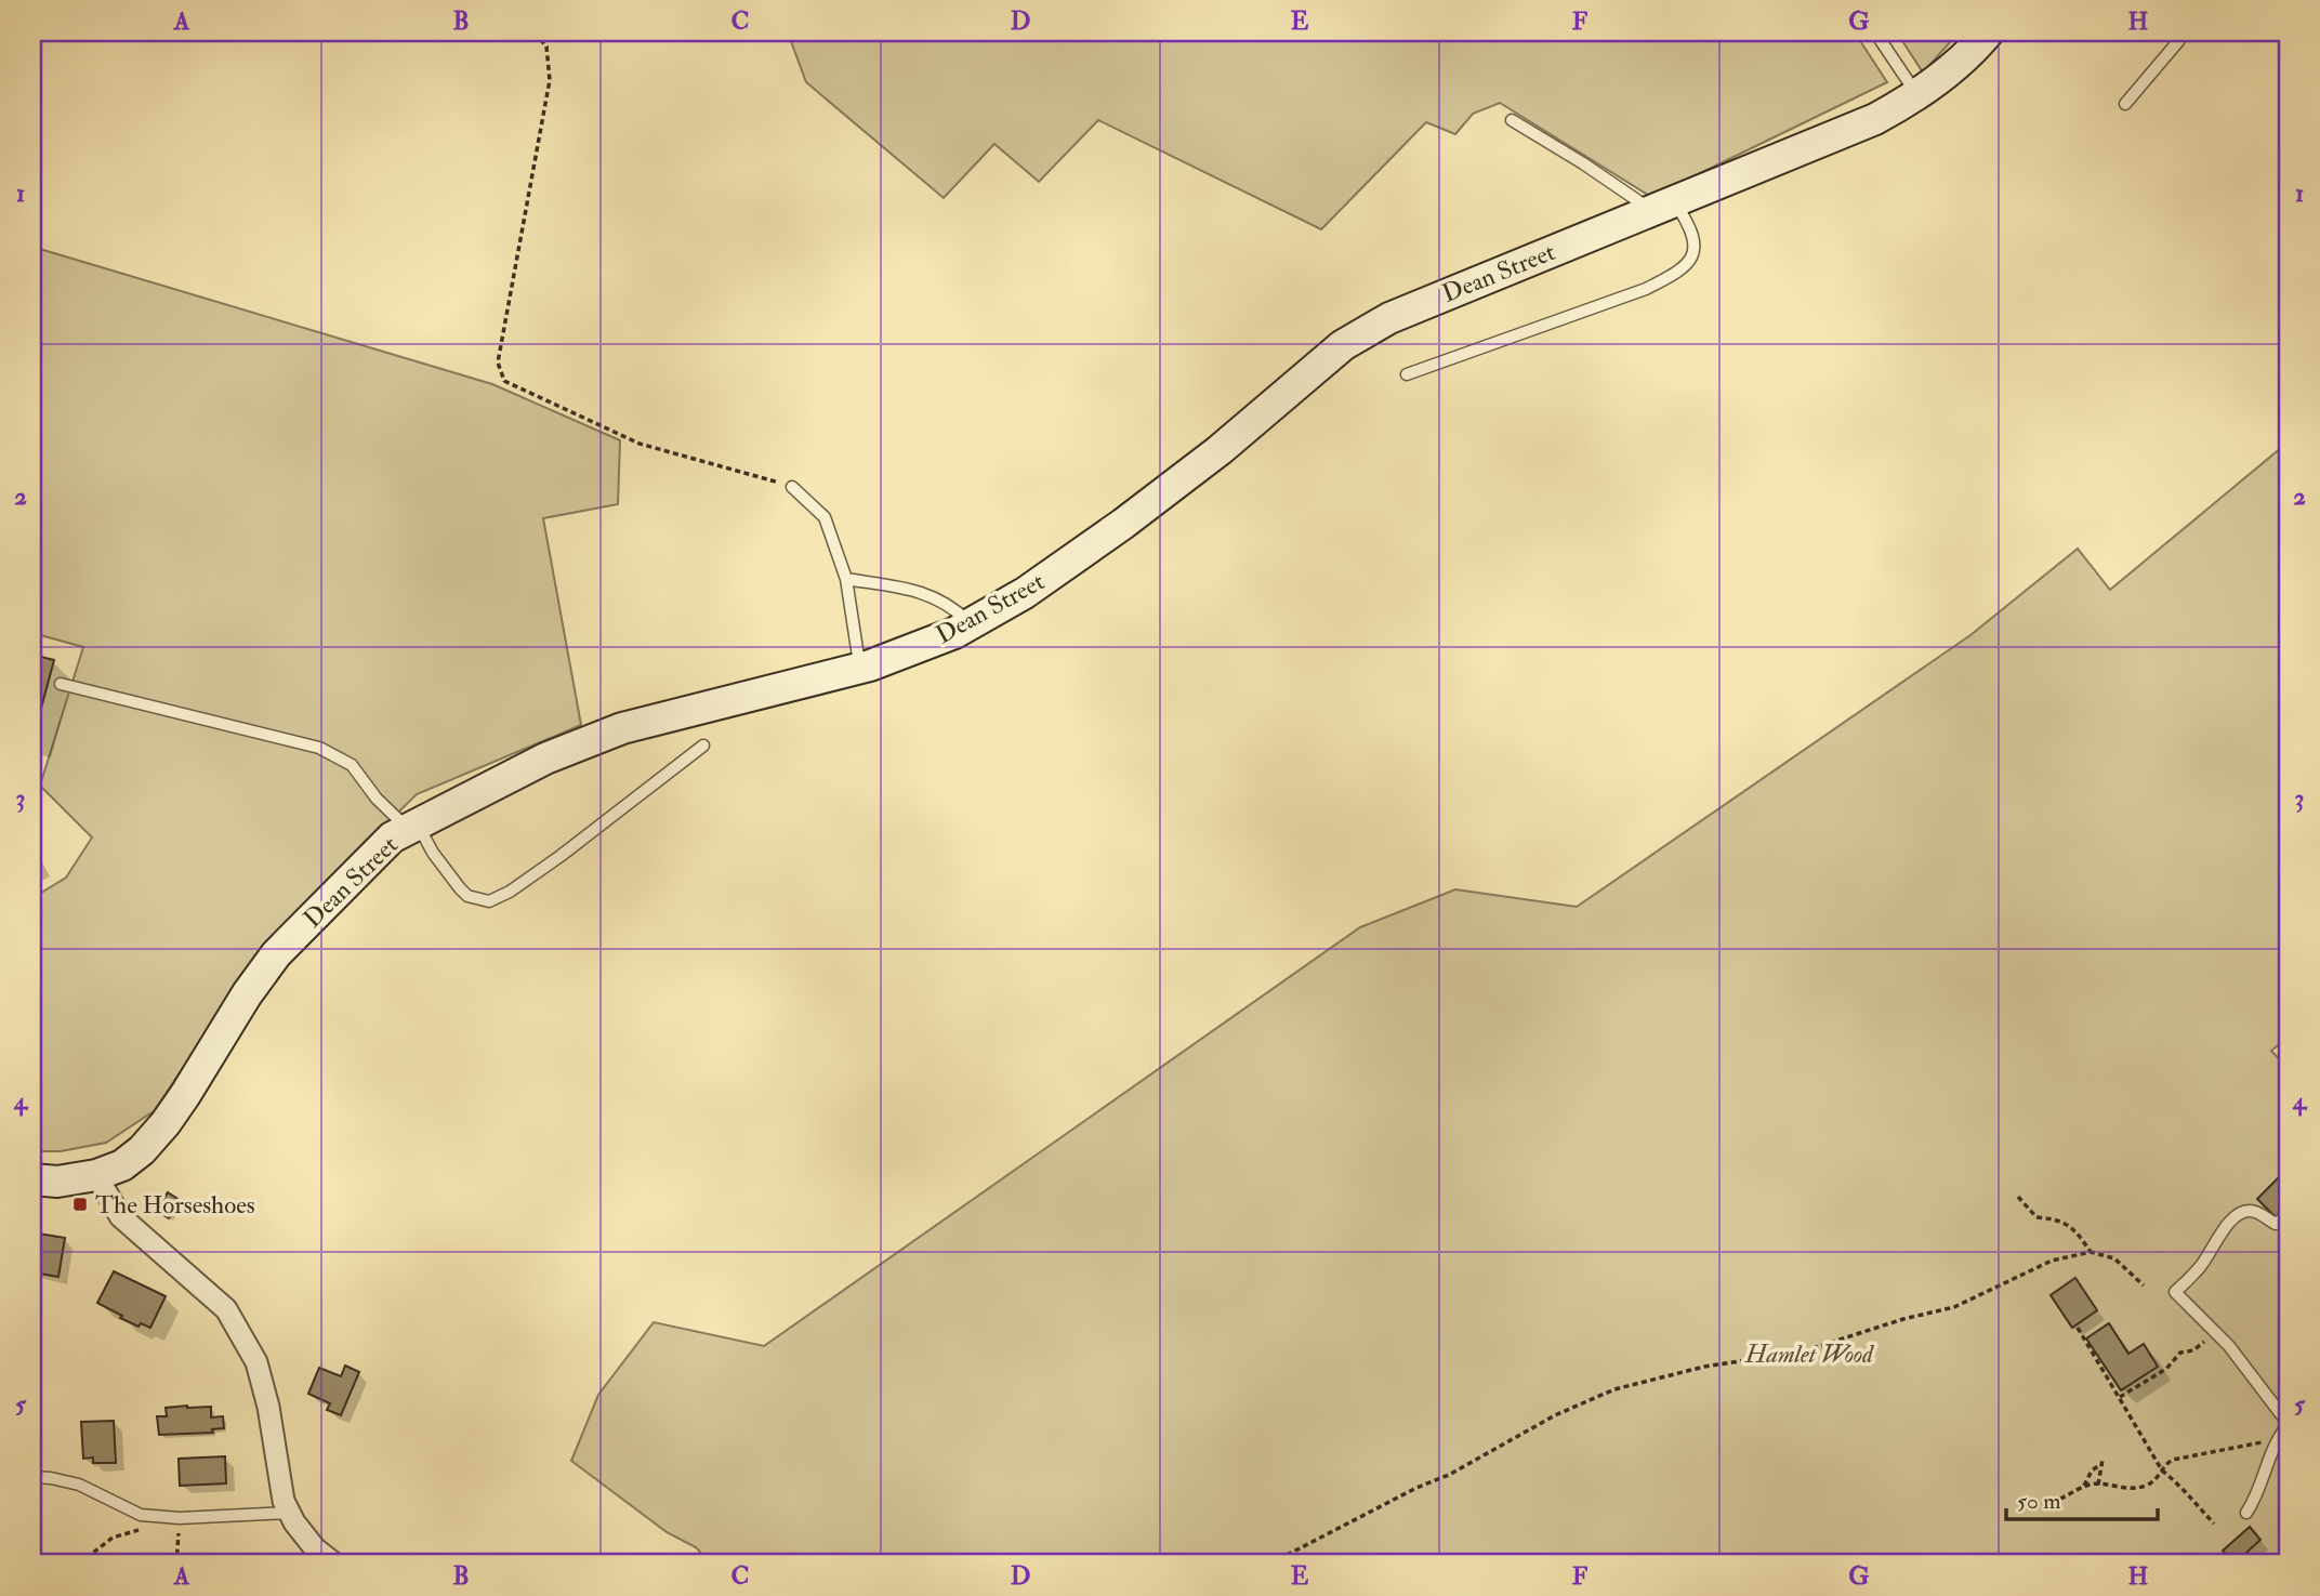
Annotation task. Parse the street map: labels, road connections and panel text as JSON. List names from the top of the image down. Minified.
{"streets":{"street":["Dean Street"]},"parks":["Hamlet Wood"],"places":{"transit":["The Horseshoes"]},"scale_bar":"50 m","grid":{"columns":["A","B","C","D","E","F","G","H"],"rows":["1","2","3","4","5"]}}
